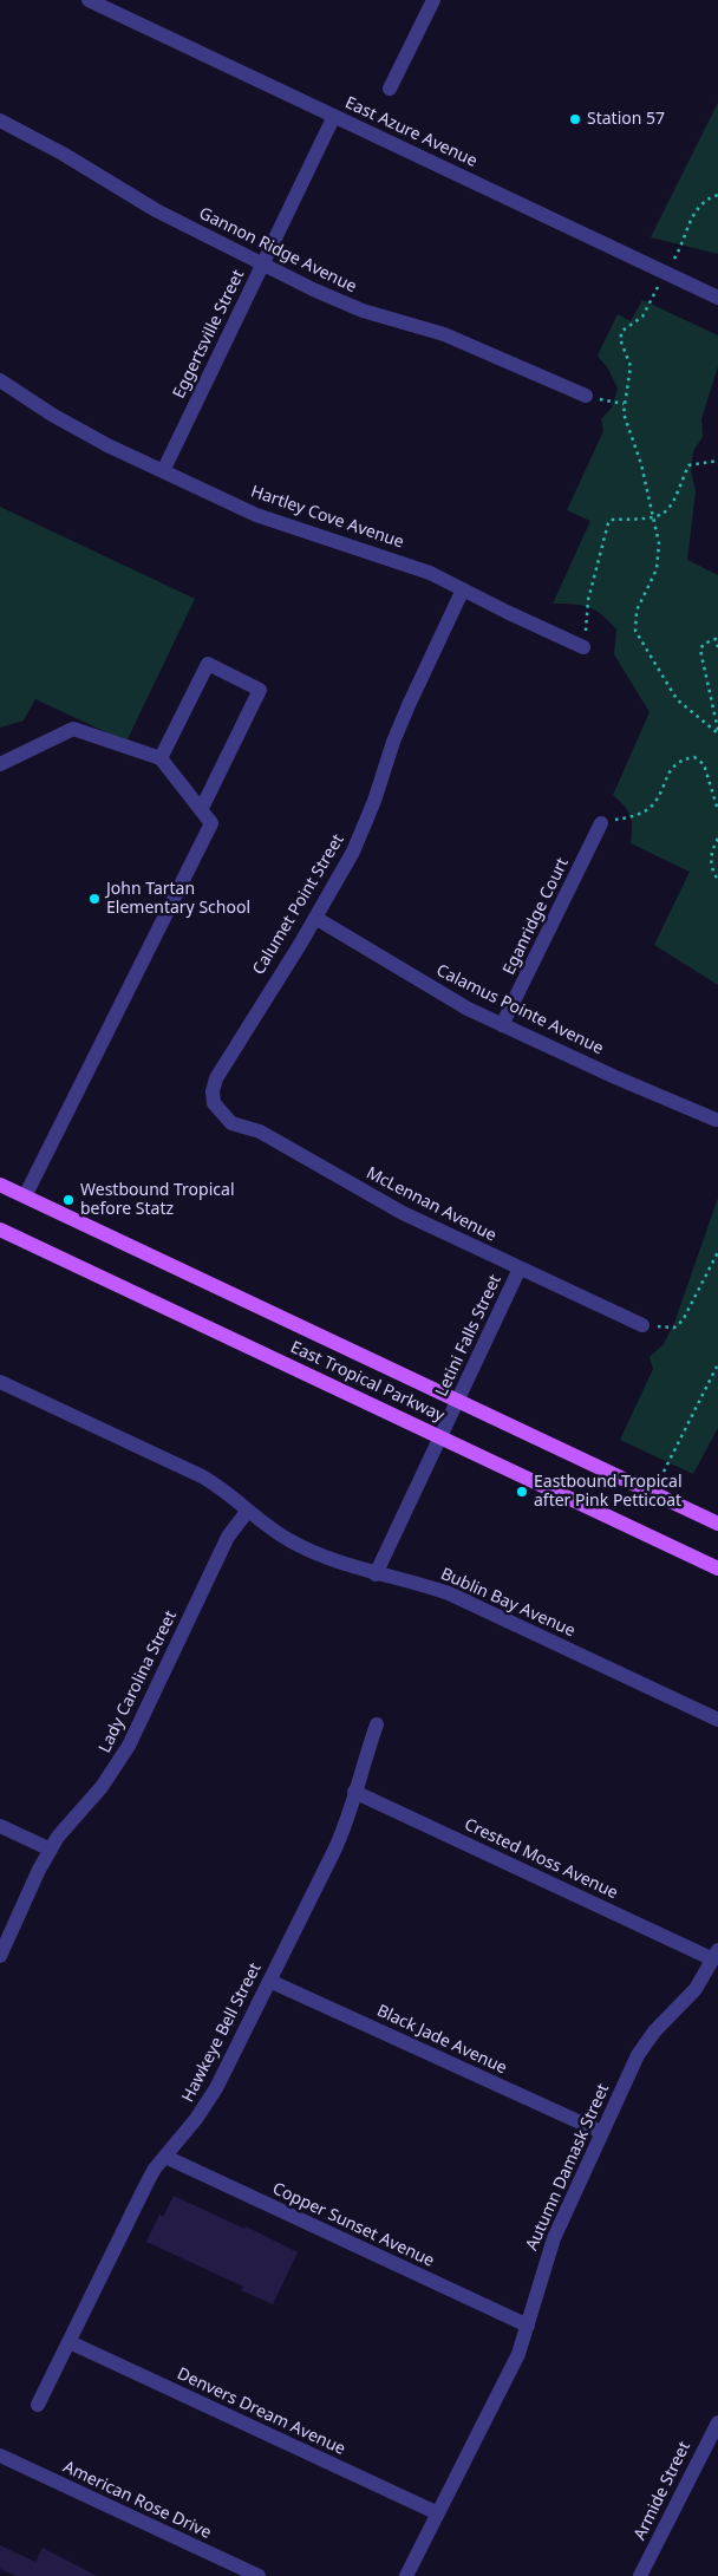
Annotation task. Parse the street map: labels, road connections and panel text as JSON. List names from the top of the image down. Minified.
{"streets":{"main road":["East Tropical Parkway"],"street":["East Azure Avenue","Gannon Ridge Avenue","Eggertsville Street","Hartley Cove Avenue","Calumet Point Street","Eganridge Court","Calamus Pointe Avenue","McLennan Avenue","Letini Falls Street","Bublin Bay Avenue","Lady Carolina Street","Crested Moss Avenue","Hawkeye Bell Street","Black Jade Avenue","Autumn Damask Street","Copper Sunset Avenue","Denvers Dream Avenue","Armide Street","American Rose Drive"]},"crossings":[["East Azure Avenue","Eggertsville Street"],["Gannon Ridge Avenue","Eggertsville Street"],["Eggertsville Street","Hartley Cove Avenue"],["Hartley Cove Avenue","Calumet Point Street"],["Calumet Point Street","Calamus Pointe Avenue"],["Calumet Point Street","McLennan Avenue"],["Eganridge Court","Calamus Pointe Avenue"],["McLennan Avenue","Letini Falls Street"],["Letini Falls Street","East Tropical Parkway"],["Letini Falls Street","Bublin Bay Avenue"],["Bublin Bay Avenue","Lady Carolina Street"],["Crested Moss Avenue","Hawkeye Bell Street"],["Crested Moss Avenue","Autumn Damask Street"],["Hawkeye Bell Street","Black Jade Avenue"],["Hawkeye Bell Street","Copper Sunset Avenue"],["Hawkeye Bell Street","Denvers Dream Avenue"],["Black Jade Avenue","Autumn Damask Street"],["Autumn Damask Street","Copper Sunset Avenue"],["Autumn Damask Street","Denvers Dream Avenue"]],"places":["Station 57","John Tartan Elementary School","Westbound Tropical before Statz","Eastbound Tropical after Pink Petticoat"]}
